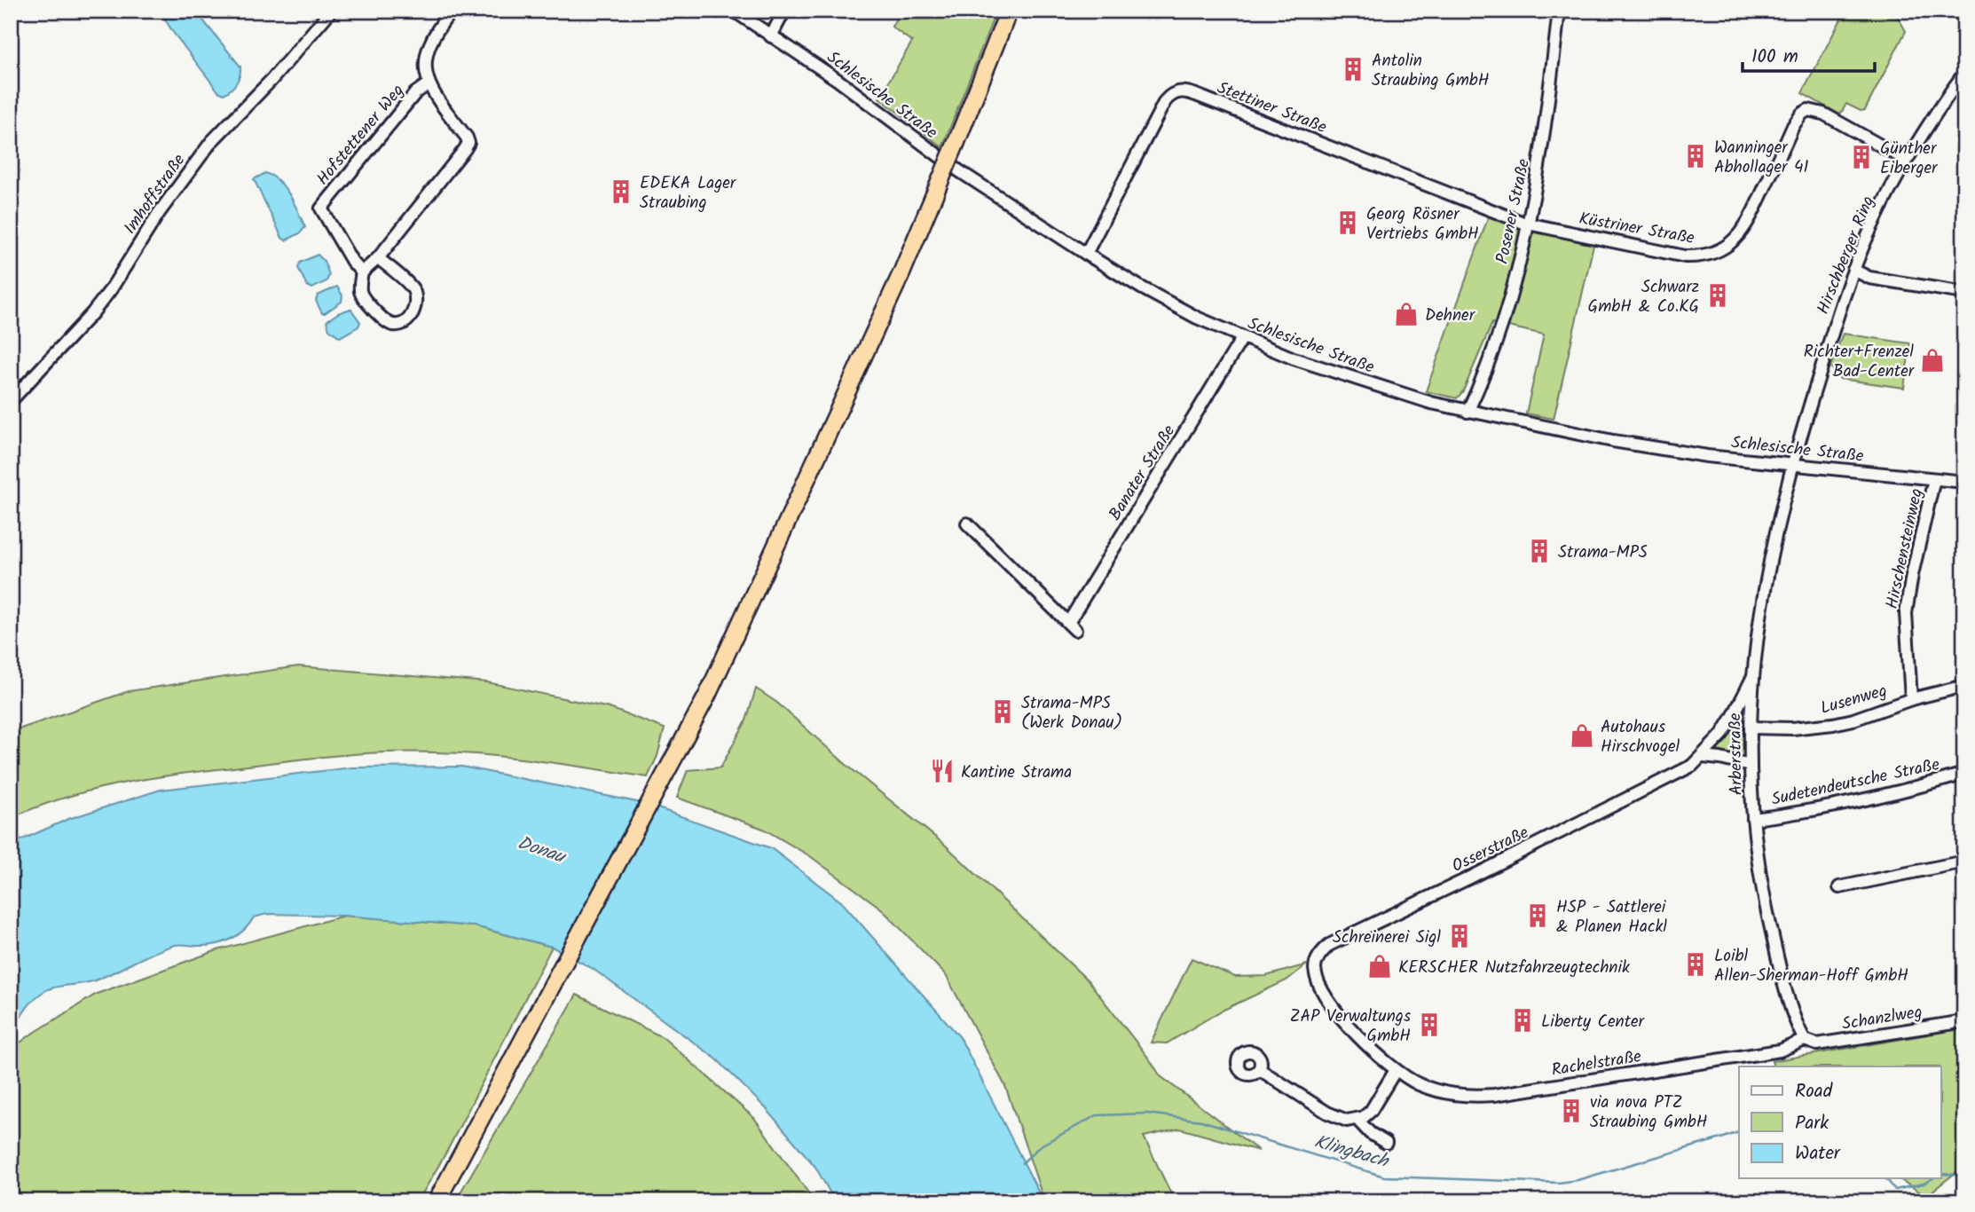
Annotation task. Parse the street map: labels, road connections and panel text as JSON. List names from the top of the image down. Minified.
{"streets":{"street":["Schlesische Straße","Stettiner Straße","Hofstettener Weg","Imhoffstraße","Posener Straße","Küstriner Straße","Hirschberger Ring","Banater Straße","Hirschensteinweg","Lusenweg","Arberstraße","Sudetendeutsche Straße","Osserstraße","Schanzlweg","Rachelstraße"]},"crossings":[["Schlesische Straße","Stettiner Straße"],["Schlesische Straße","Posener Straße"],["Schlesische Straße","Hirschberger Ring"],["Schlesische Straße","Banater Straße"],["Schlesische Straße","Hirschensteinweg"],["Schlesische Straße","Arberstraße"],["Stettiner Straße","Posener Straße"],["Stettiner Straße","Küstriner Straße"],["Posener Straße","Küstriner Straße"],["Küstriner Straße","Hirschberger Ring"],["Hirschberger Ring","Arberstraße"],["Hirschensteinweg","Lusenweg"],["Lusenweg","Arberstraße"],["Arberstraße","Sudetendeutsche Straße"],["Arberstraße","Osserstraße"],["Arberstraße","Schanzlweg"],["Arberstraße","Rachelstraße"],["Osserstraße","Rachelstraße"],["Schanzlweg","Rachelstraße"]],"water":["Donau","Klingbach"],"places":{"building":["Antolin Straubing GmbH","Wanninger Abhollager 41","Günther Eiberger","EDEKA Lager Straubing","Georg Rösner Vertriebs GmbH","Schwarz GmbH & Co.KG","Strama-MPS","Strama-MPS (Werk Donau)","HSP - Sattlerei & Planen Hackl","Schreinerei Sigl","Loibl Allen-Sherman-Hoff GmbH","Liberty Center","ZAP Verwaltungs GmbH","via nova PTZ Straubing GmbH"],"shop":["Dehner","Richter+Frenzel Bad-Center","Autohaus Hirschvogel","KERSCHER Nutzfahrzeugtechnik"],"restaurant":["Kantine Strama"]},"legend":["Road","Park","Water"],"scale_bar":"100 m"}
